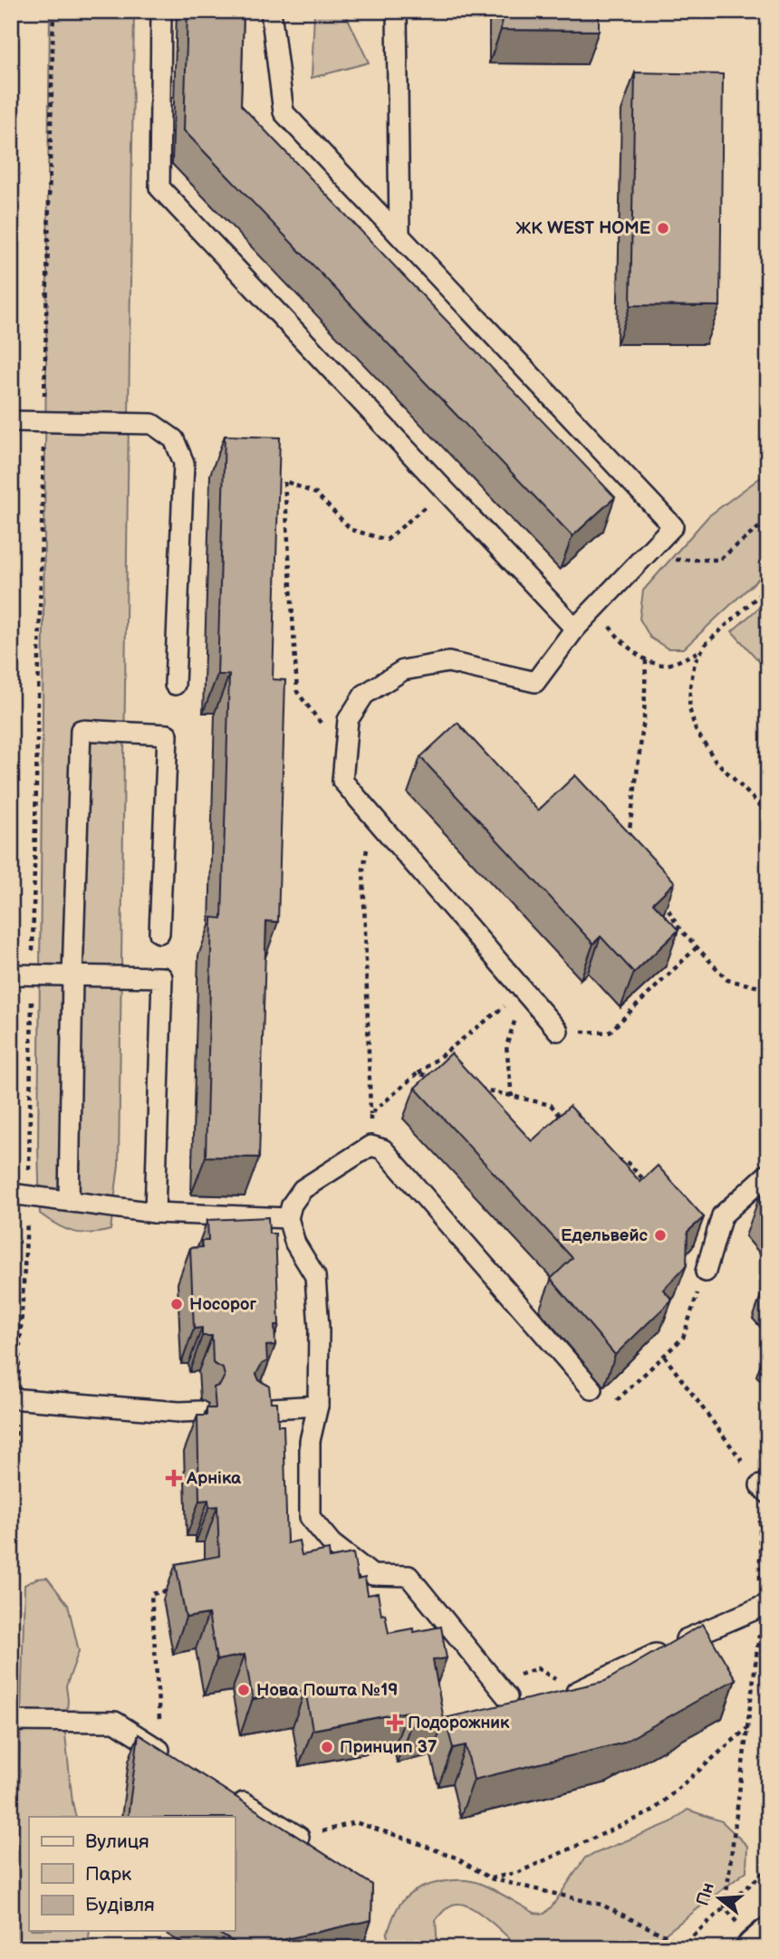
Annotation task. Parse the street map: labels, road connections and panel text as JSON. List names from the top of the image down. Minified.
{"places":{"other":["ЖК WEST HOME","Едельвейс","Носорог","Нова Пошта №19","Принцип 37"],"health":["Арніка","Подорожник"]},"legend":["Вулиця","Парк","Будівля"],"north":"left"}
